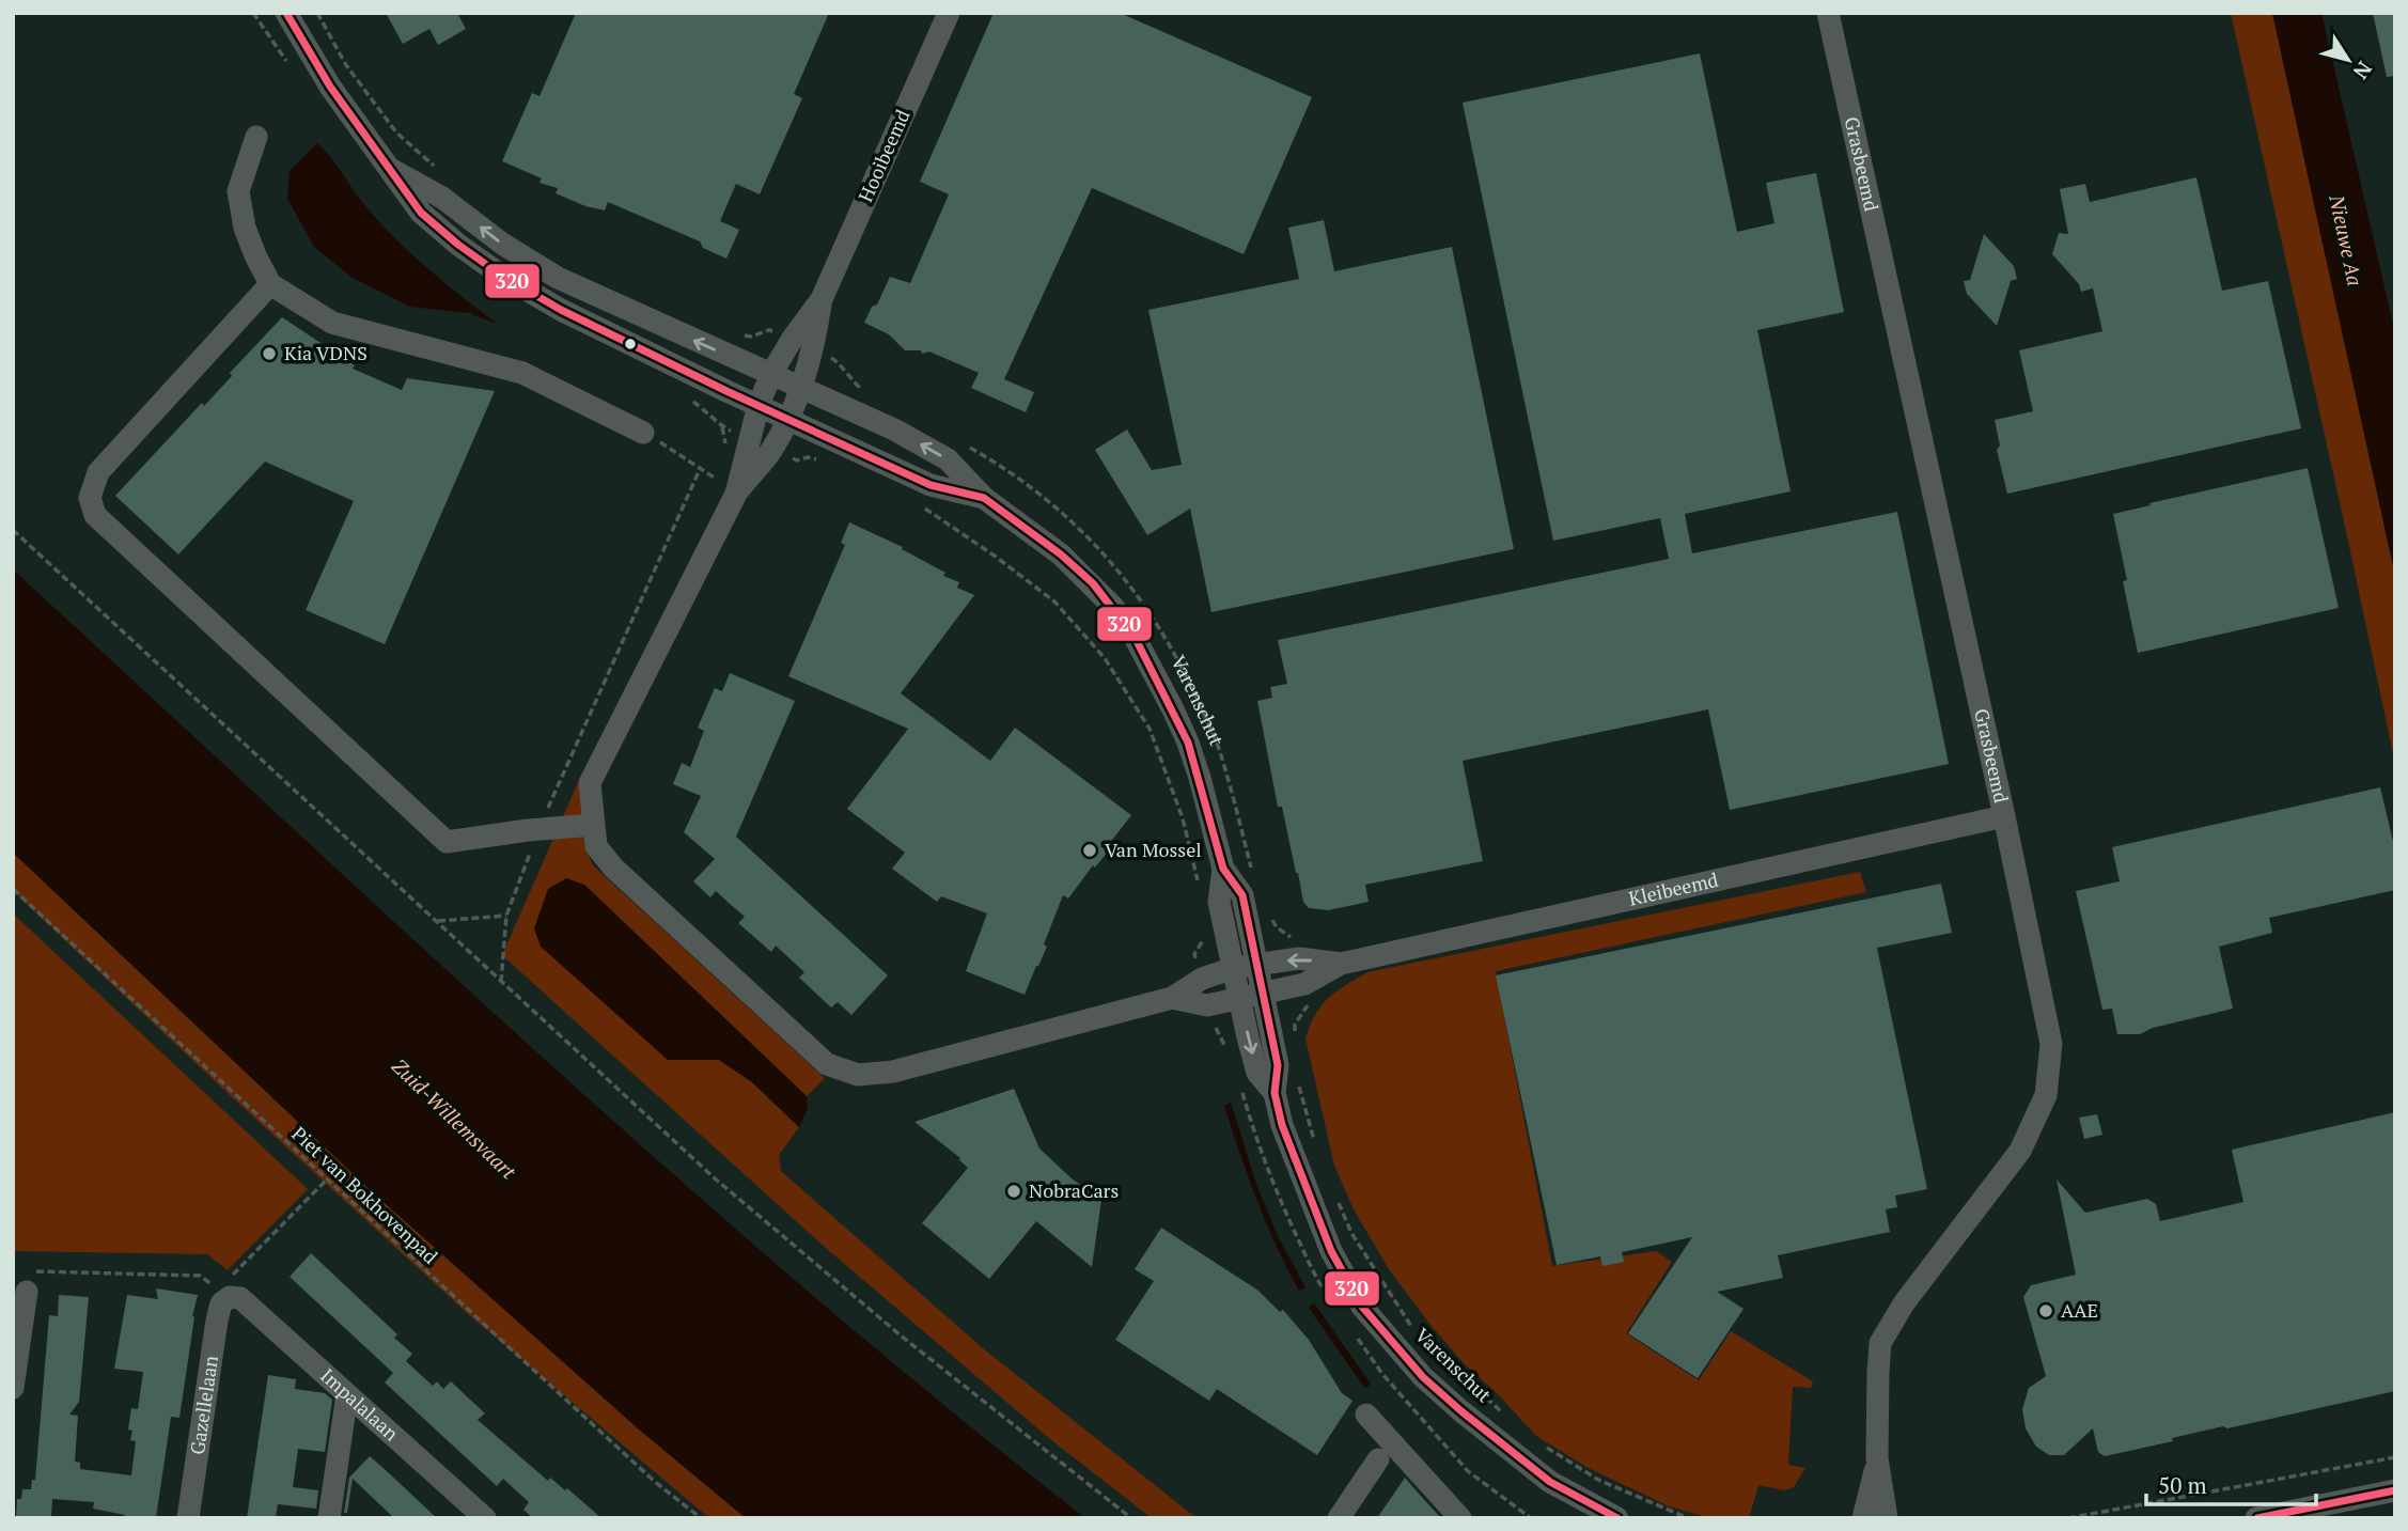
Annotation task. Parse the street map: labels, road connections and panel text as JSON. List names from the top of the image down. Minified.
{"streets":{"street":["Hooibeemd","Grasbeemd","Varenschut","Kleibeemd","Gazellelaan","Impalalaan"],"path":["Piet van Bokhovenpad"]},"crossings":[["Hooibeemd","Varenschut"],["Grasbeemd","Kleibeemd"],["Varenschut","Kleibeemd"],["Gazellelaan","Impalalaan"]],"water":["Nieuwe Aa","Zuid-Willemsvaart"],"places":["Kia VDNS","Van Mossel","NobraCars","AAE"],"lines":["transit line 320"],"scale_bar":"50 m","north":"bottom right"}
